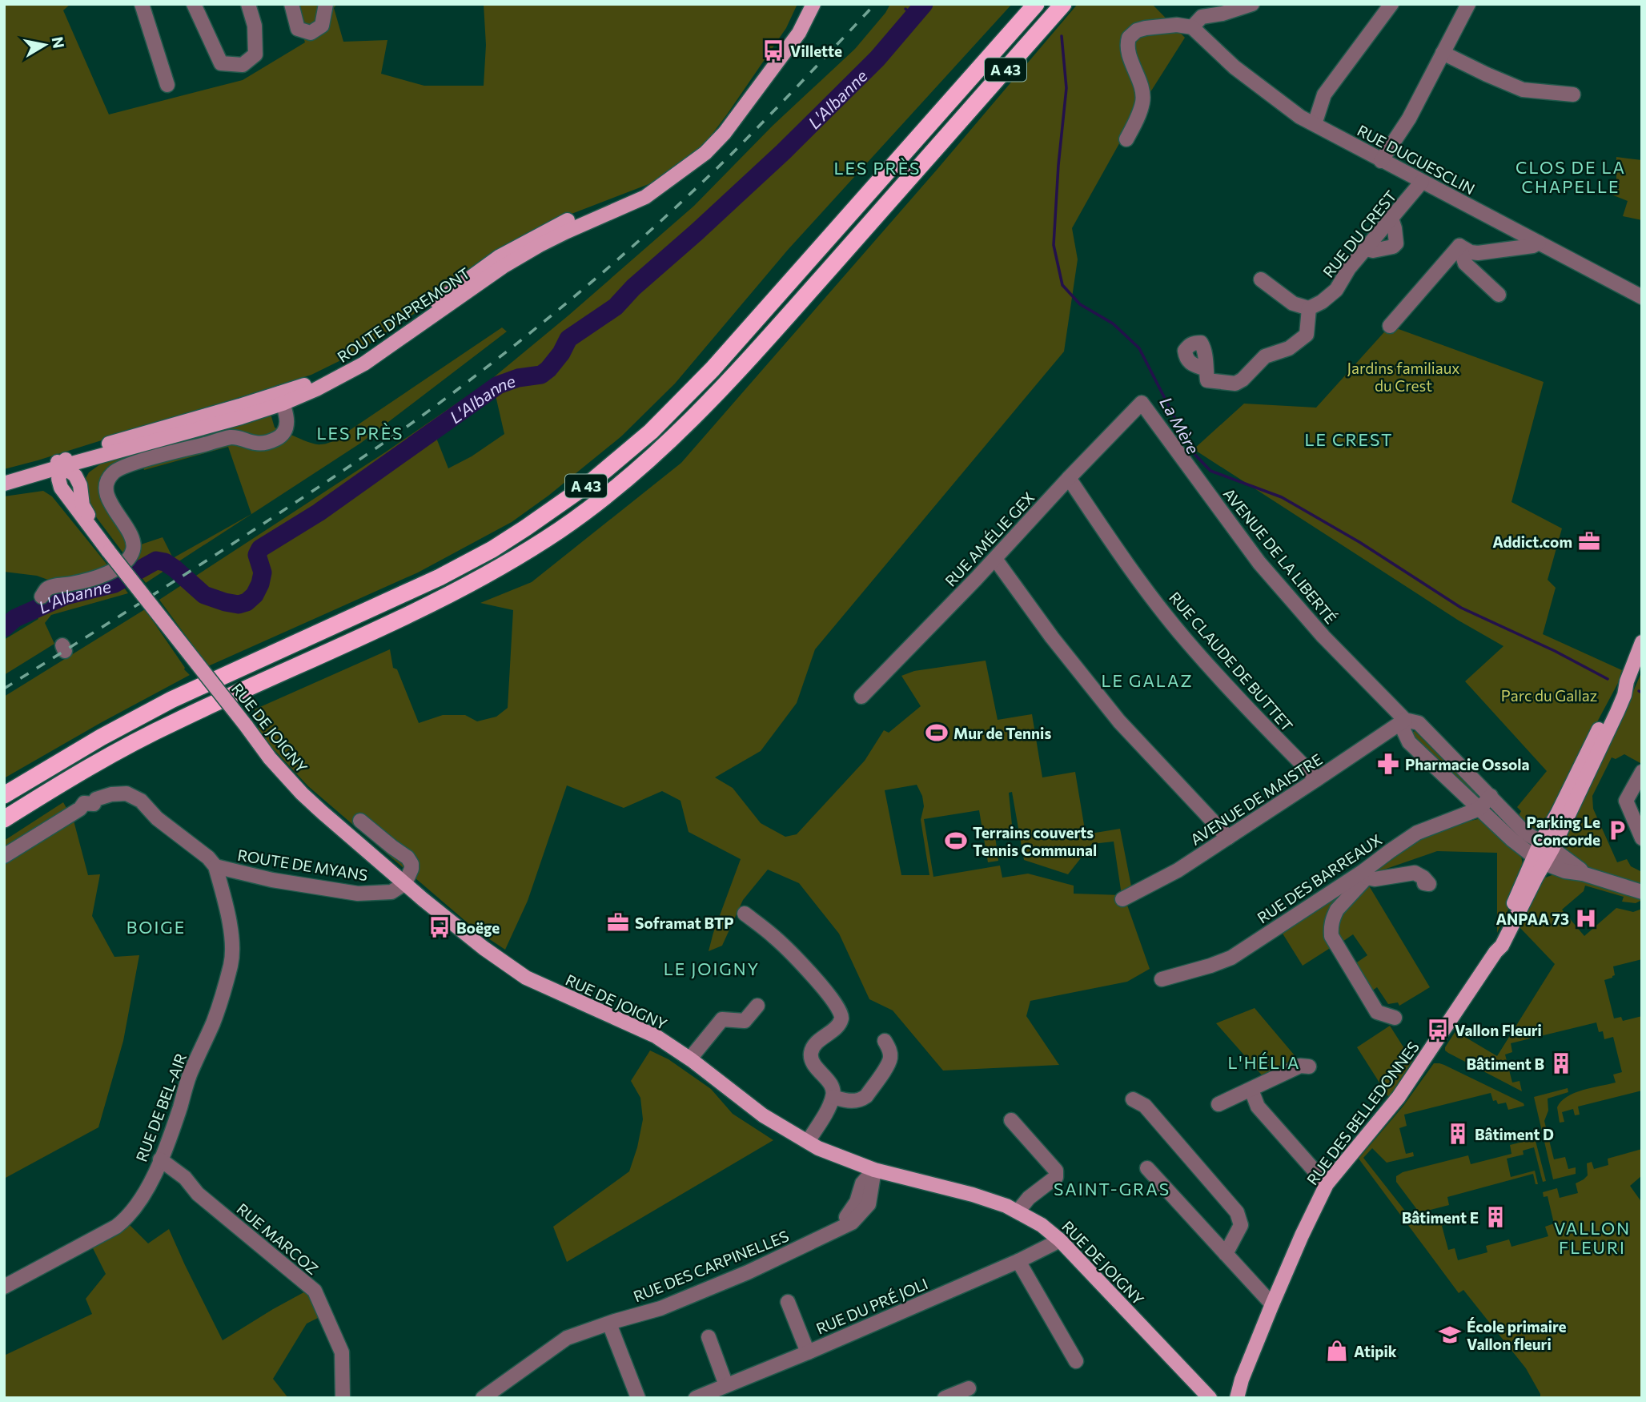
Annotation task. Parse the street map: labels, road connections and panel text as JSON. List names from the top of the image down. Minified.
{"streets":{"highway":["A 43"],"main road":["ROUTE D'APREMONT","RUE DE JOIGNY","RUE DES BELLEDONNES"],"street":["RUE DUGUESCLIN","RUE DU CREST","RUE AMÉLIE GEX","AVENUE DE LA LIBERTÉ","RUE CLAUDE DE BUTTET","AVENUE DE MAISTRE","ROUTE DE MYANS","RUE DES BARREAUX","RUE DE BEL-AIR","RUE MARCOZ","RUE DES CARPINELLES","RUE DU PRÉ JOLI"]},"crossings":[["RUE DUGUESCLIN","RUE DU CREST"],["ROUTE D'APREMONT","RUE DE JOIGNY"],["RUE AMÉLIE GEX","AVENUE DE LA LIBERTÉ"],["RUE AMÉLIE GEX","RUE CLAUDE DE BUTTET"],["AVENUE DE LA LIBERTÉ","AVENUE DE MAISTRE"],["AVENUE DE LA LIBERTÉ","RUE DES BARREAUX"],["AVENUE DE LA LIBERTÉ","RUE DES BELLEDONNES"],["RUE CLAUDE DE BUTTET","AVENUE DE MAISTRE"],["RUE DE JOIGNY","ROUTE DE MYANS"],["RUE DE JOIGNY","RUE DES CARPINELLES"],["RUE DE JOIGNY","RUE DU PRÉ JOLI"],["ROUTE DE MYANS","RUE DE BEL-AIR"],["RUE DE BEL-AIR","RUE MARCOZ"]],"districts":["CLOS DE LA CHAPELLE","LES PRÈS","LES PRÈS","LE CREST","LE GALAZ","BOIGE","LE JOIGNY","L'HÉLIA","SAINT-GRAS","VALLON FLEURI"],"water":["L'Albanne","La Mère"],"parks":["Jardins familiaux du Crest","Parc du Gallaz"],"places":{"bus stop":["Villette","Boëge","Vallon Fleuri"],"office":["Addict.com","Soframat BTP"],"sports":["Mur de Tennis","Terrains couverts Tennis Communal"],"pharmacy":["Pharmacie Ossola"],"parking":["Parking Le Concorde"],"hospital":["ANPAA 73"],"building":["Bâtiment B","Bâtiment D","Bâtiment E"],"school or university":["École primaire Vallon fleuri"],"shop":["Atipik"]},"north":"right"}
